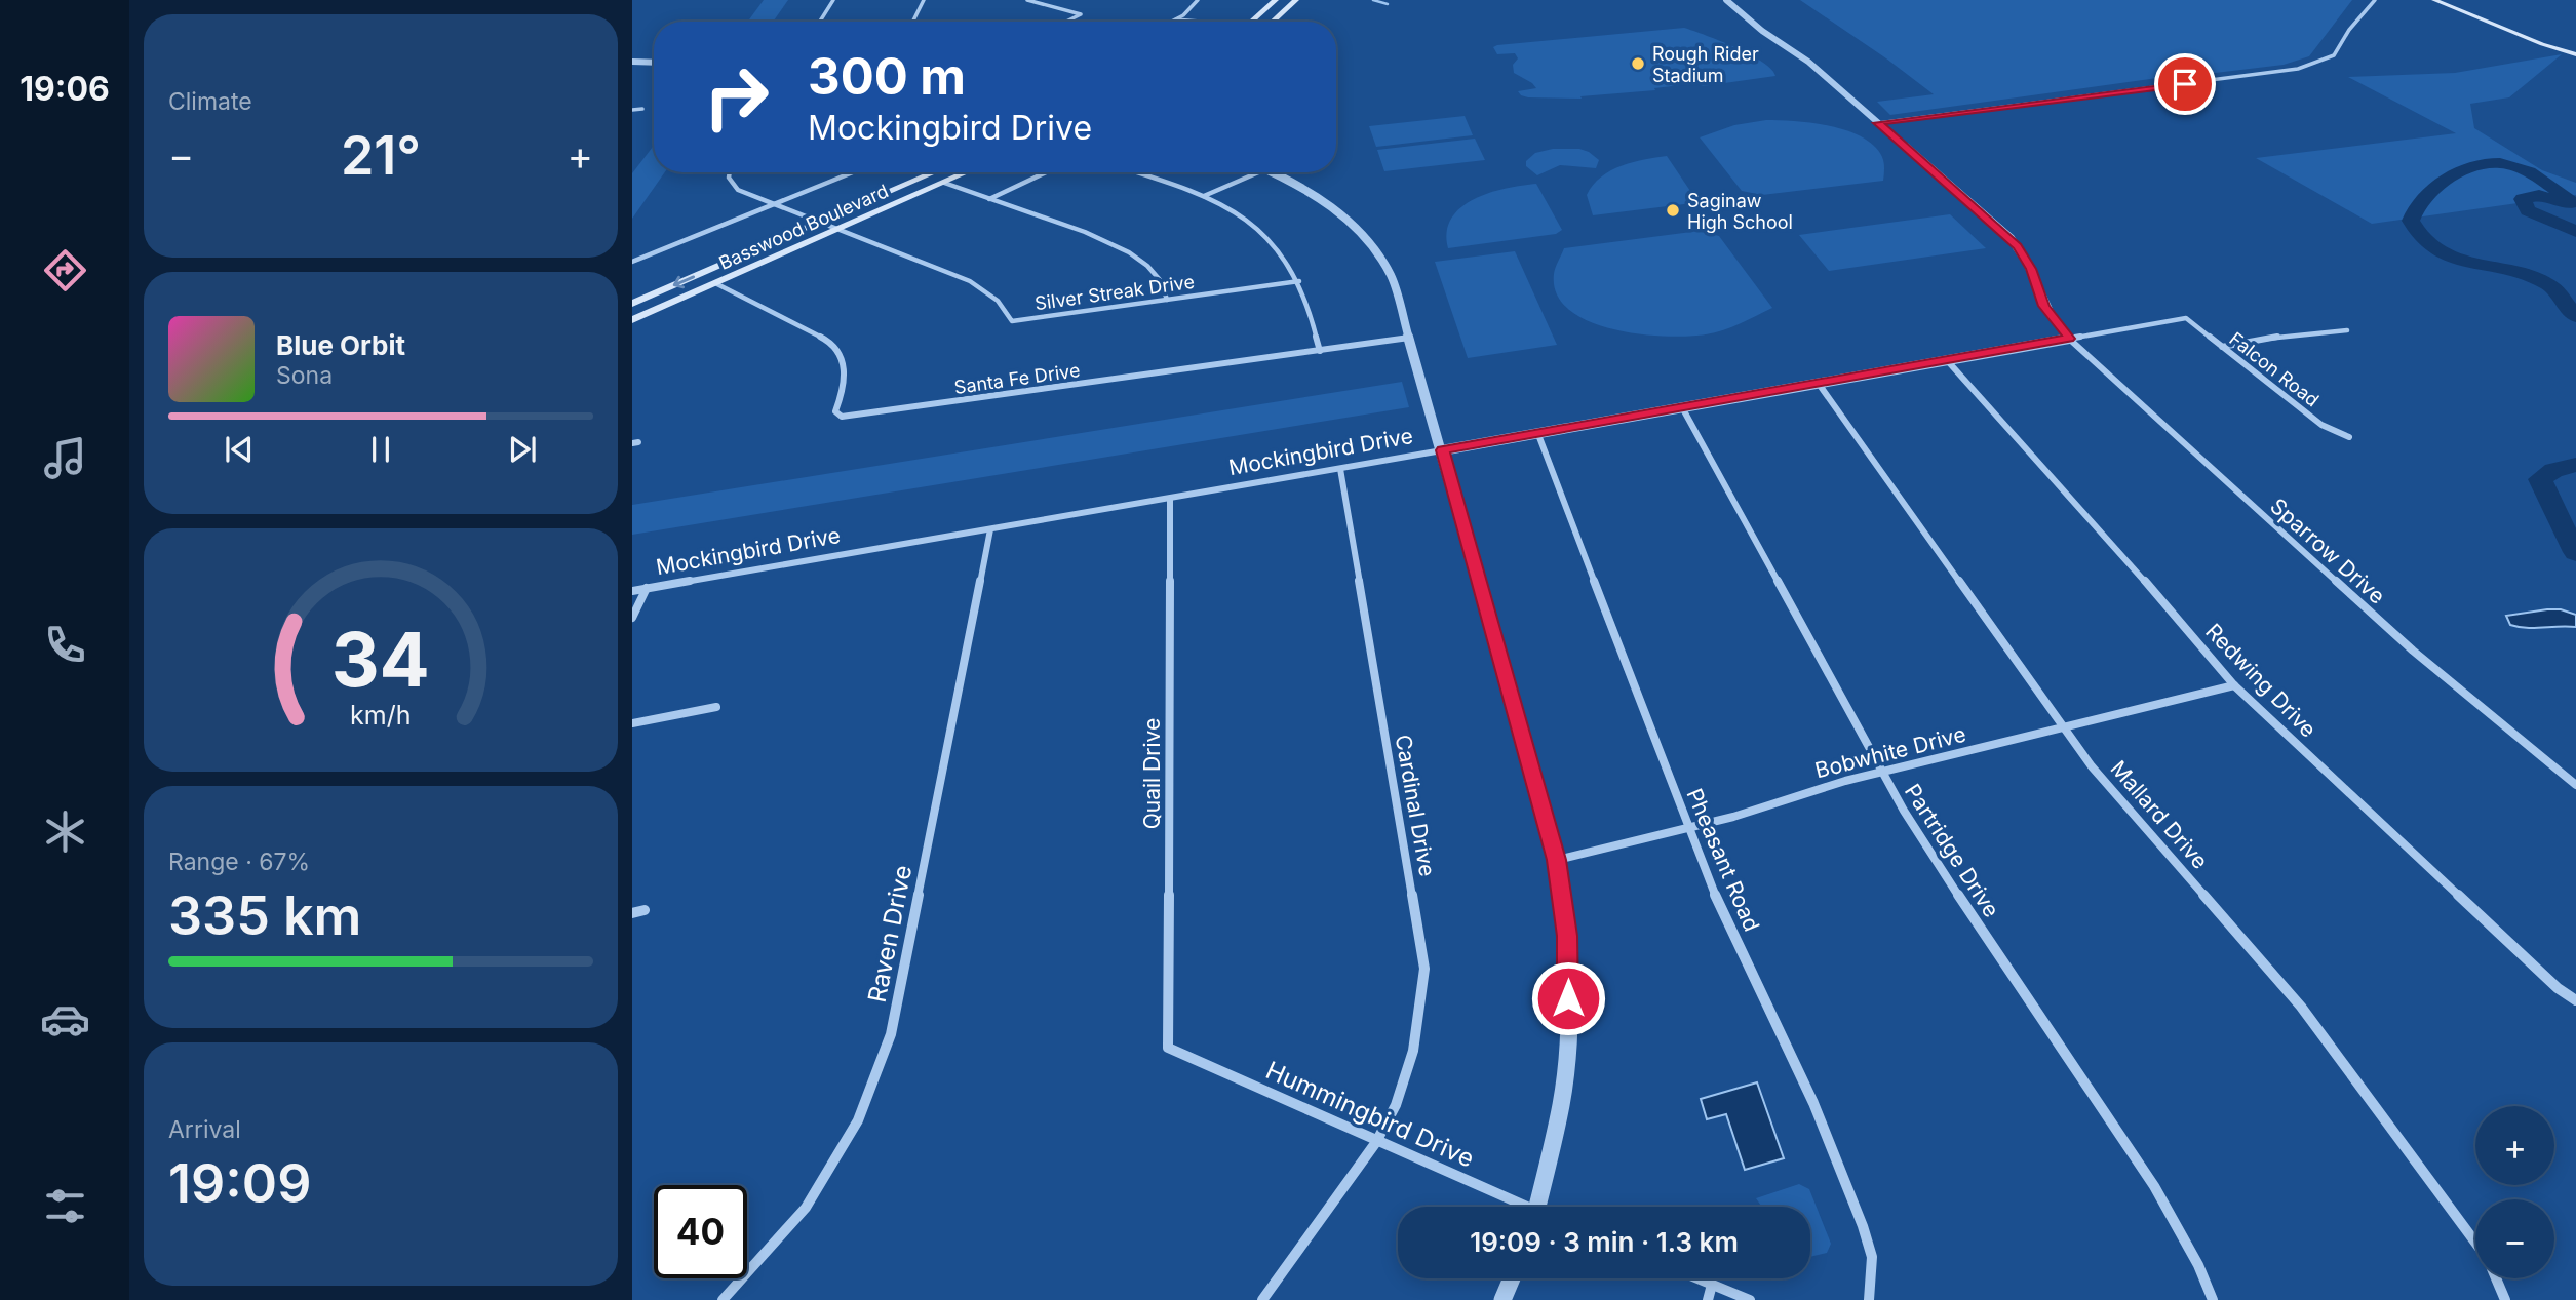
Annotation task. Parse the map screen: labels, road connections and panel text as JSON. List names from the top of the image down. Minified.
{"streets":{"main road":["Basswood Boulevard"],"street":["Silver Streak Drive","Falcon Road","Santa Fe Drive","Mockingbird Drive","Sparrow Drive","Redwing Drive","Bobwhite Drive","Quail Drive","Cardinal Drive","Mallard Drive","Partridge Drive","Pheasant Road","Raven Drive","Hummingbird Drive"]},"crossings":[["Basswood Boulevard","Silver Streak Drive"],["Basswood Boulevard","Santa Fe Drive"],["Falcon Road","Mockingbird Drive"],["Mockingbird Drive","Sparrow Drive"],["Mockingbird Drive","Redwing Drive"],["Mockingbird Drive","Quail Drive"],["Mockingbird Drive","Cardinal Drive"],["Mockingbird Drive","Mallard Drive"],["Mockingbird Drive","Partridge Drive"],["Mockingbird Drive","Pheasant Road"],["Mockingbird Drive","Raven Drive"],["Redwing Drive","Bobwhite Drive"],["Bobwhite Drive","Mallard Drive"],["Bobwhite Drive","Partridge Drive"],["Bobwhite Drive","Pheasant Road"],["Quail Drive","Hummingbird Drive"],["Cardinal Drive","Hummingbird Drive"]],"places":["Rough Rider Stadium","Saginaw High School"],"page":{"tabs":"19:06","tile":["Climate",["Range · 67%","335 km"],["Arrival","19:09"]],"turn":["300 m","Mockingbird Drive"],"heat":["−","21°","+"],"song":["Blue Orbit","Sona"],"map_buttons":["+","−"],"limit":"40","trip":"19:09 · 3 min · 1.3 km","gauge":["34","km/h"]}}
